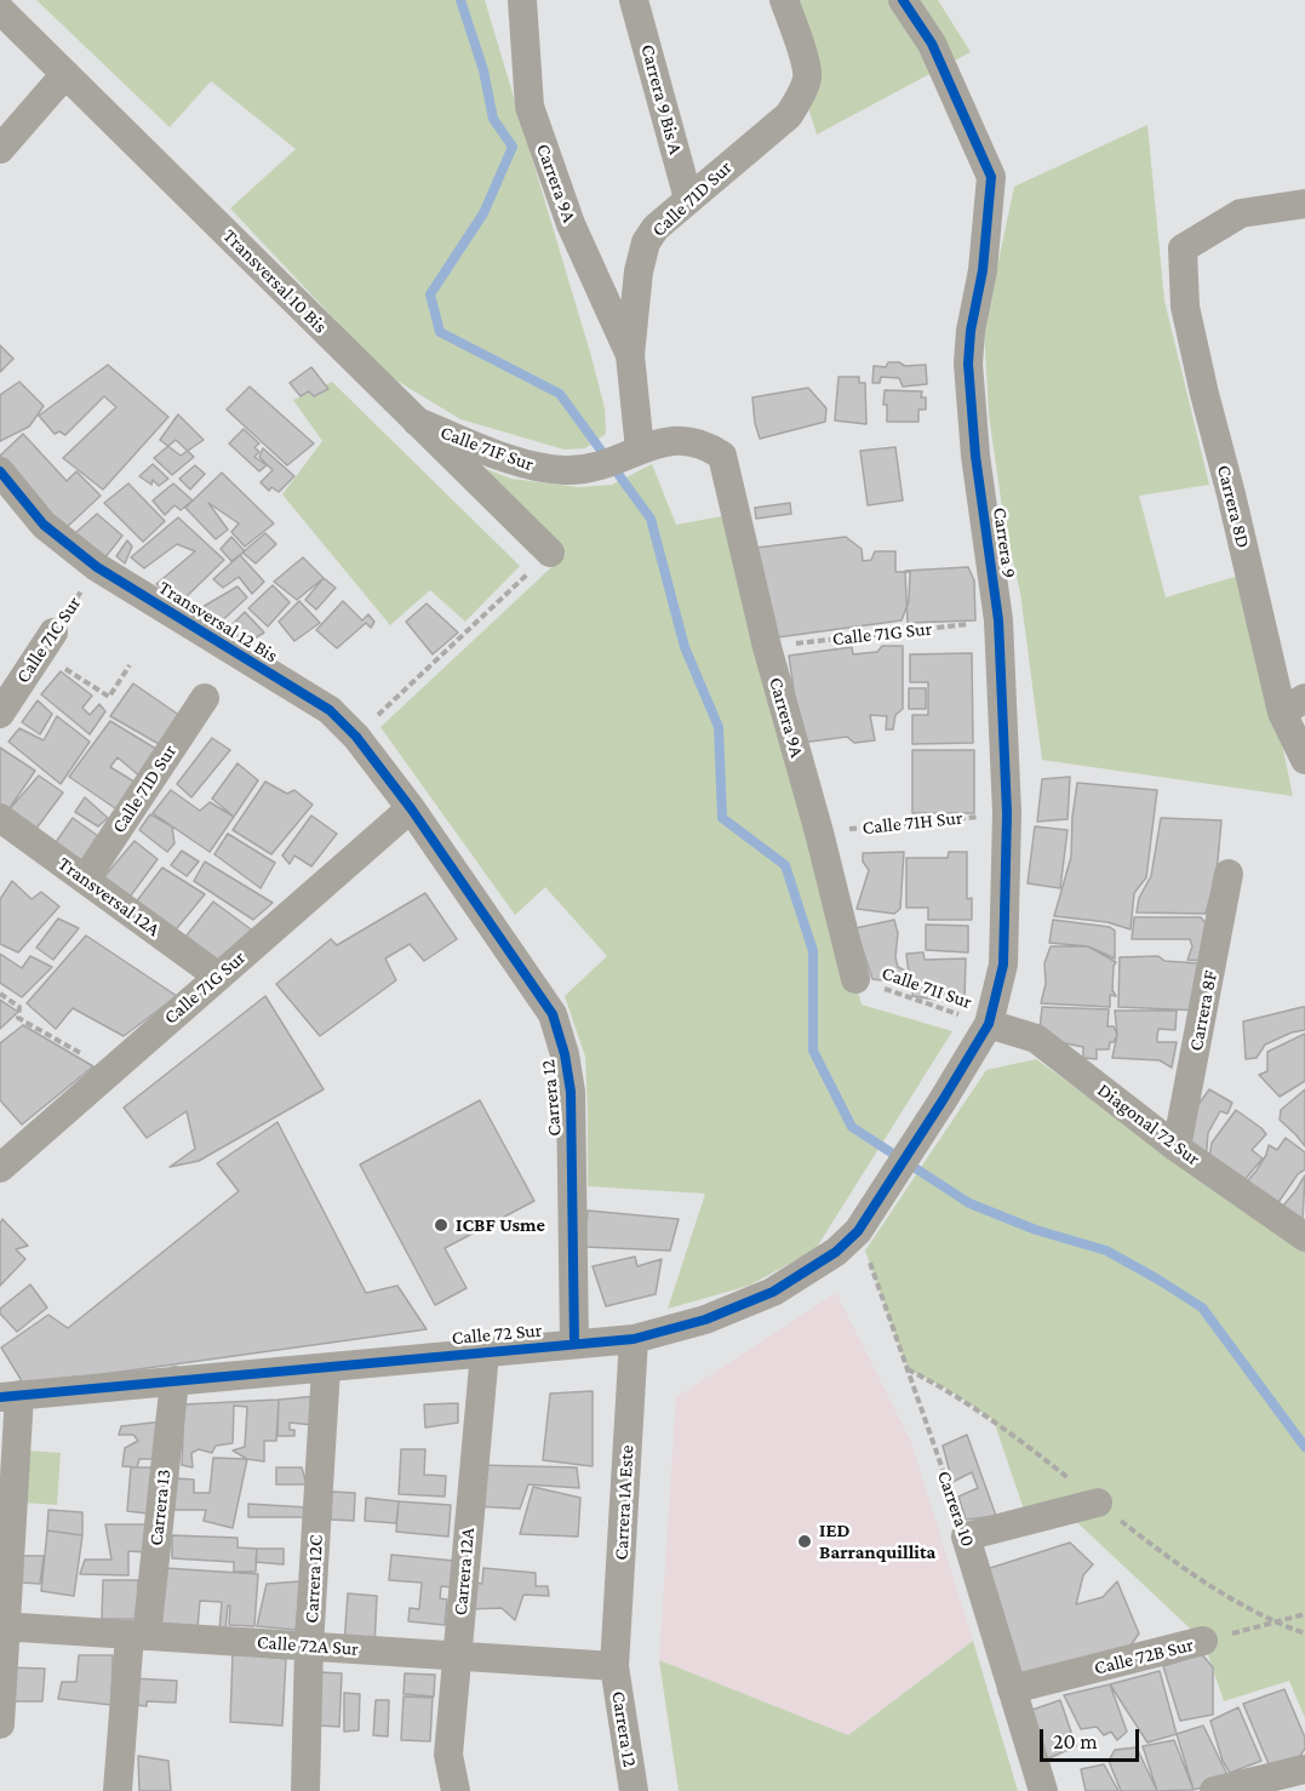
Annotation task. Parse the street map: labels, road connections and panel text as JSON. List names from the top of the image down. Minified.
{"streets":{"street":["Carrera 9 Bis A","Carrera 9A","Calle 71D Sur","Transversal 10 Bis","Calle 71F Sur","Carrera 8D","Carrera 9","Transversal 12 Bis","Calle 71G Sur","Calle 71C Sur","Transversal 12A","Carrera 8F","Carrera 12","Diagonal 72 Sur","Calle 72 Sur","Carrera 1A Este","Carrera 13","Carrera 10","Carrera 12A","Carrera 12C","Calle 72A Sur","Calle 72B Sur"],"path":["Calle 71H Sur","Calle 71I Sur"]},"crossings":[["Carrera 9 Bis A","Calle 71D Sur"],["Carrera 9A","Calle 71D Sur"],["Carrera 9A","Calle 71F Sur"],["Carrera 9A","Calle 71G Sur"],["Carrera 9A","Calle 71H Sur"],["Carrera 9A","Calle 71I Sur"],["Calle 71D Sur","Calle 71F Sur"],["Calle 71D Sur","Transversal 12A"],["Transversal 10 Bis","Calle 71F Sur"],["Carrera 9","Calle 71G Sur"],["Carrera 9","Calle 71H Sur"],["Carrera 9","Calle 71I Sur"],["Carrera 9","Diagonal 72 Sur"],["Carrera 9","Calle 72 Sur"],["Transversal 12 Bis","Calle 71G Sur"],["Transversal 12 Bis","Calle 71C Sur"],["Transversal 12 Bis","Carrera 12"],["Calle 71G Sur","Transversal 12A"],["Calle 71G Sur","Carrera 12"],["Calle 71I Sur","Diagonal 72 Sur"],["Carrera 8F","Diagonal 72 Sur"],["Carrera 12","Calle 72 Sur"],["Carrera 12","Carrera 1A Este"],["Carrera 12","Calle 72A Sur"],["Calle 72 Sur","Carrera 1A Este"],["Calle 72 Sur","Carrera 13"],["Calle 72 Sur","Carrera 10"],["Calle 72 Sur","Carrera 12A"],["Calle 72 Sur","Carrera 12C"],["Carrera 1A Este","Calle 72A Sur"],["Carrera 13","Calle 72A Sur"],["Carrera 10","Calle 72B Sur"],["Carrera 12A","Calle 72A Sur"],["Carrera 12C","Calle 72A Sur"]],"places":["ICBF Usme","IED Barranquillita"],"scale_bar":"20 m"}
